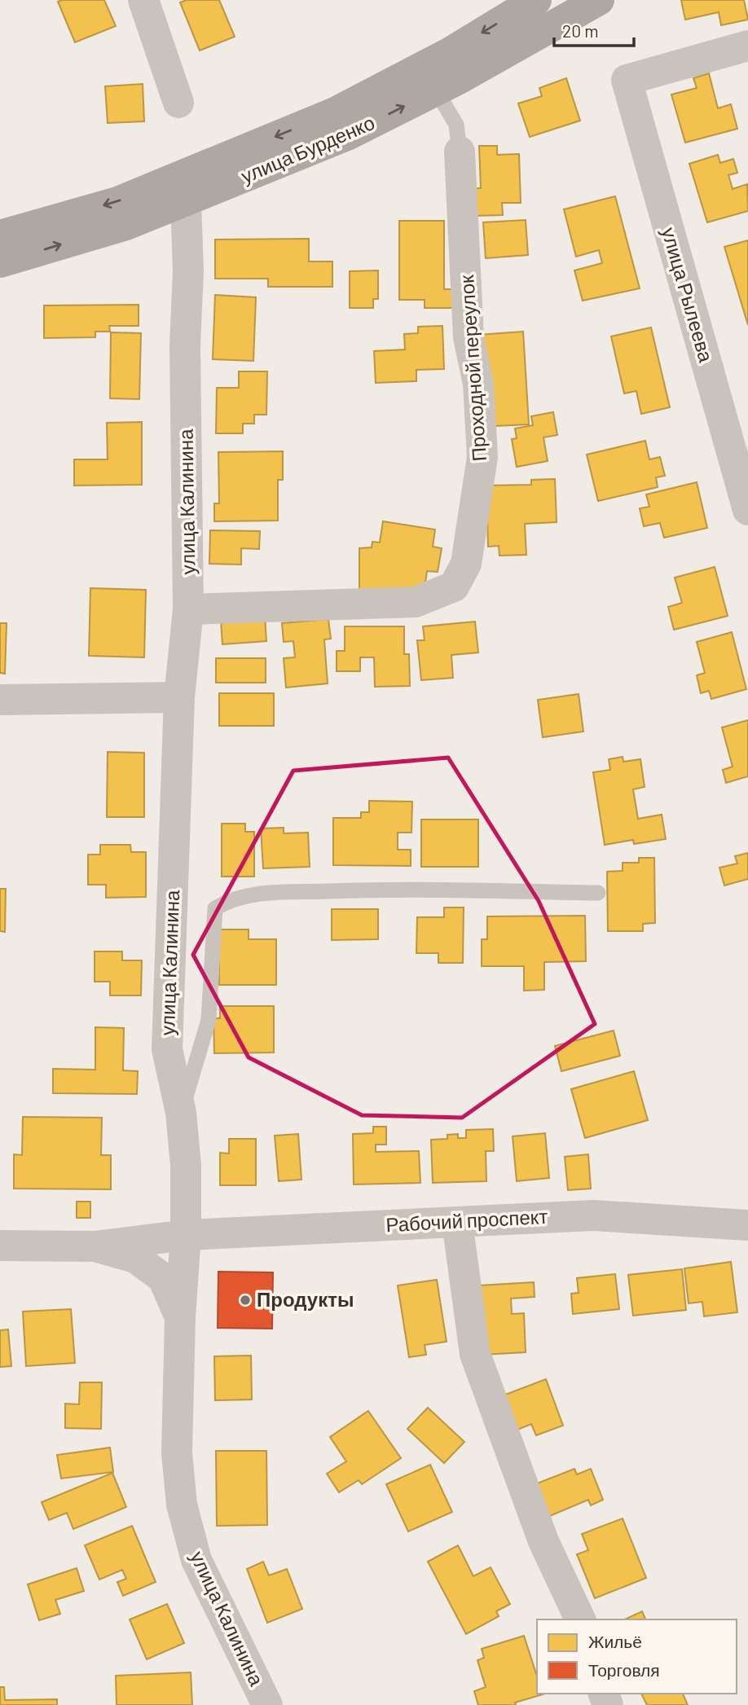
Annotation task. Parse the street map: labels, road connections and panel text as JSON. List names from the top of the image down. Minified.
{"streets":{"main road":["улица Бурденко"],"street":["улица Рылеева","Проходной переулок","улица Калинина","Рабочий проспект"]},"crossings":[["улица Бурденко","улица Калинина"],["Проходной переулок","улица Калинина"],["улица Калинина","Рабочий проспект"]],"places":["Продукты"],"legend":["Жильё","Торговля"],"scale_bar":"20 m"}
